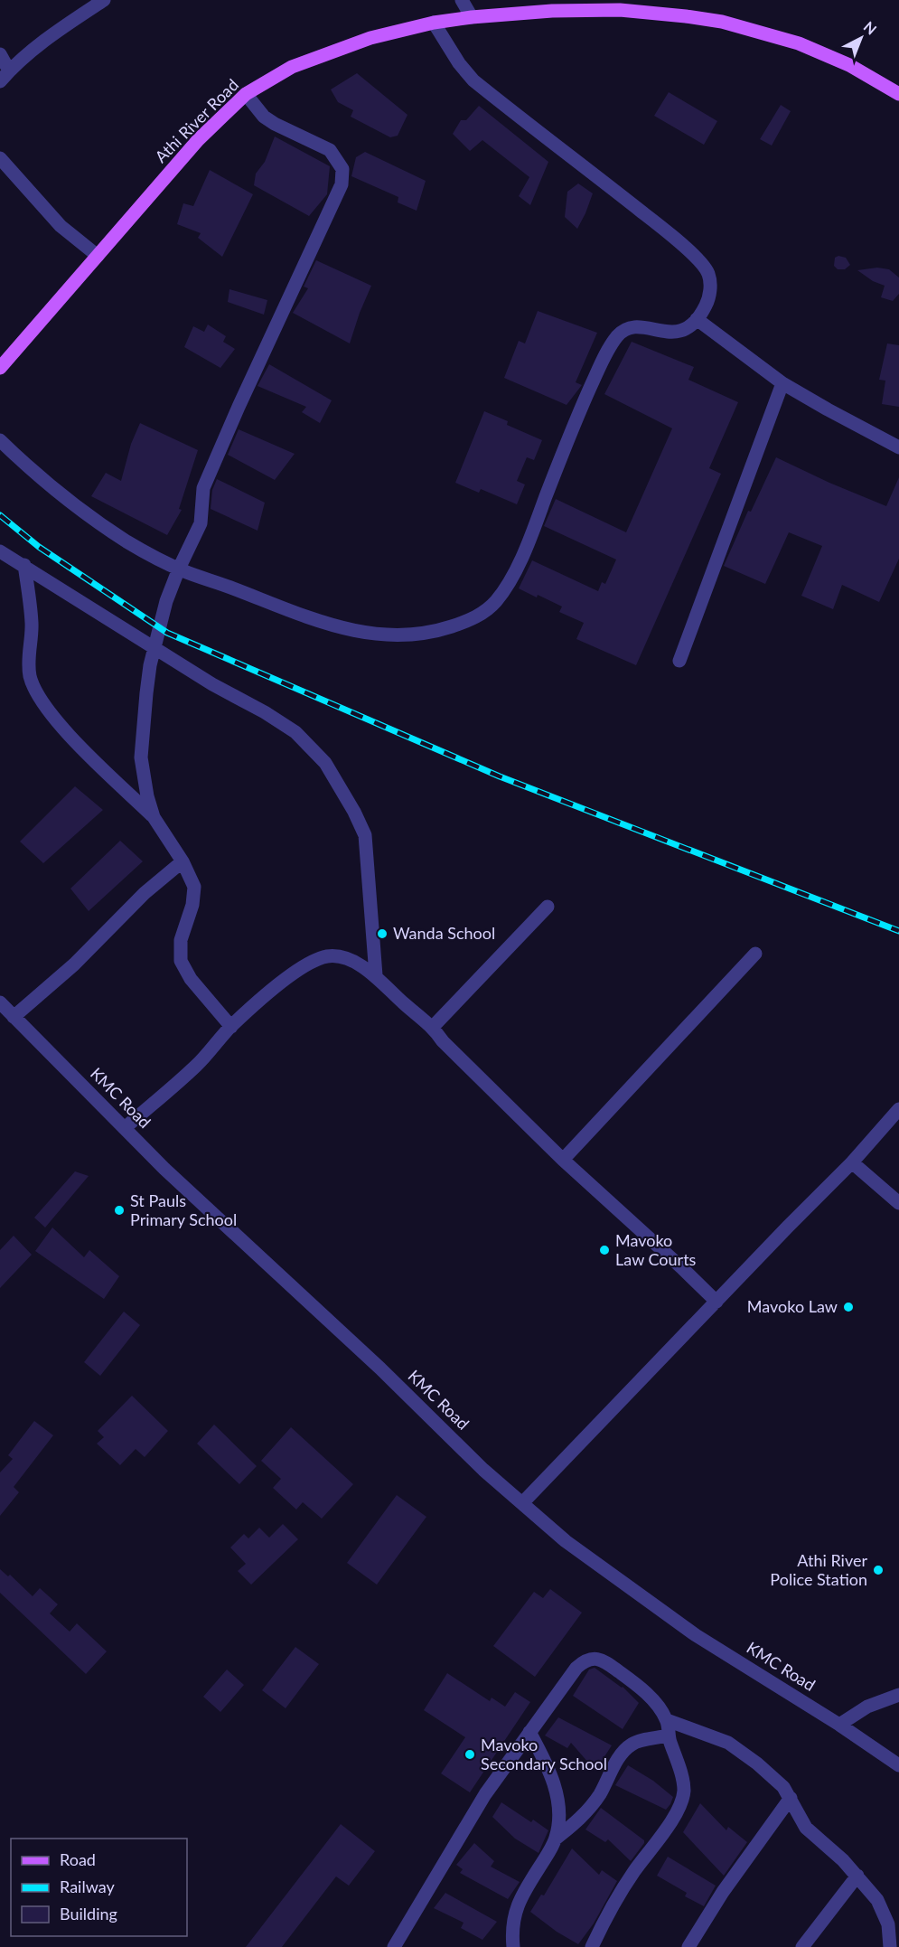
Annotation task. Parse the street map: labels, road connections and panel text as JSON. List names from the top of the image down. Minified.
{"streets":{"main road":["Athi River Road"],"street":["KMC Road"]},"places":["Wanda School","St Pauls Primary School","Mavoko Law Courts","Mavoko Law","Athi River Police Station","Mavoko Secondary School"],"legend":["Road","Railway","Building"],"north":"top right"}
